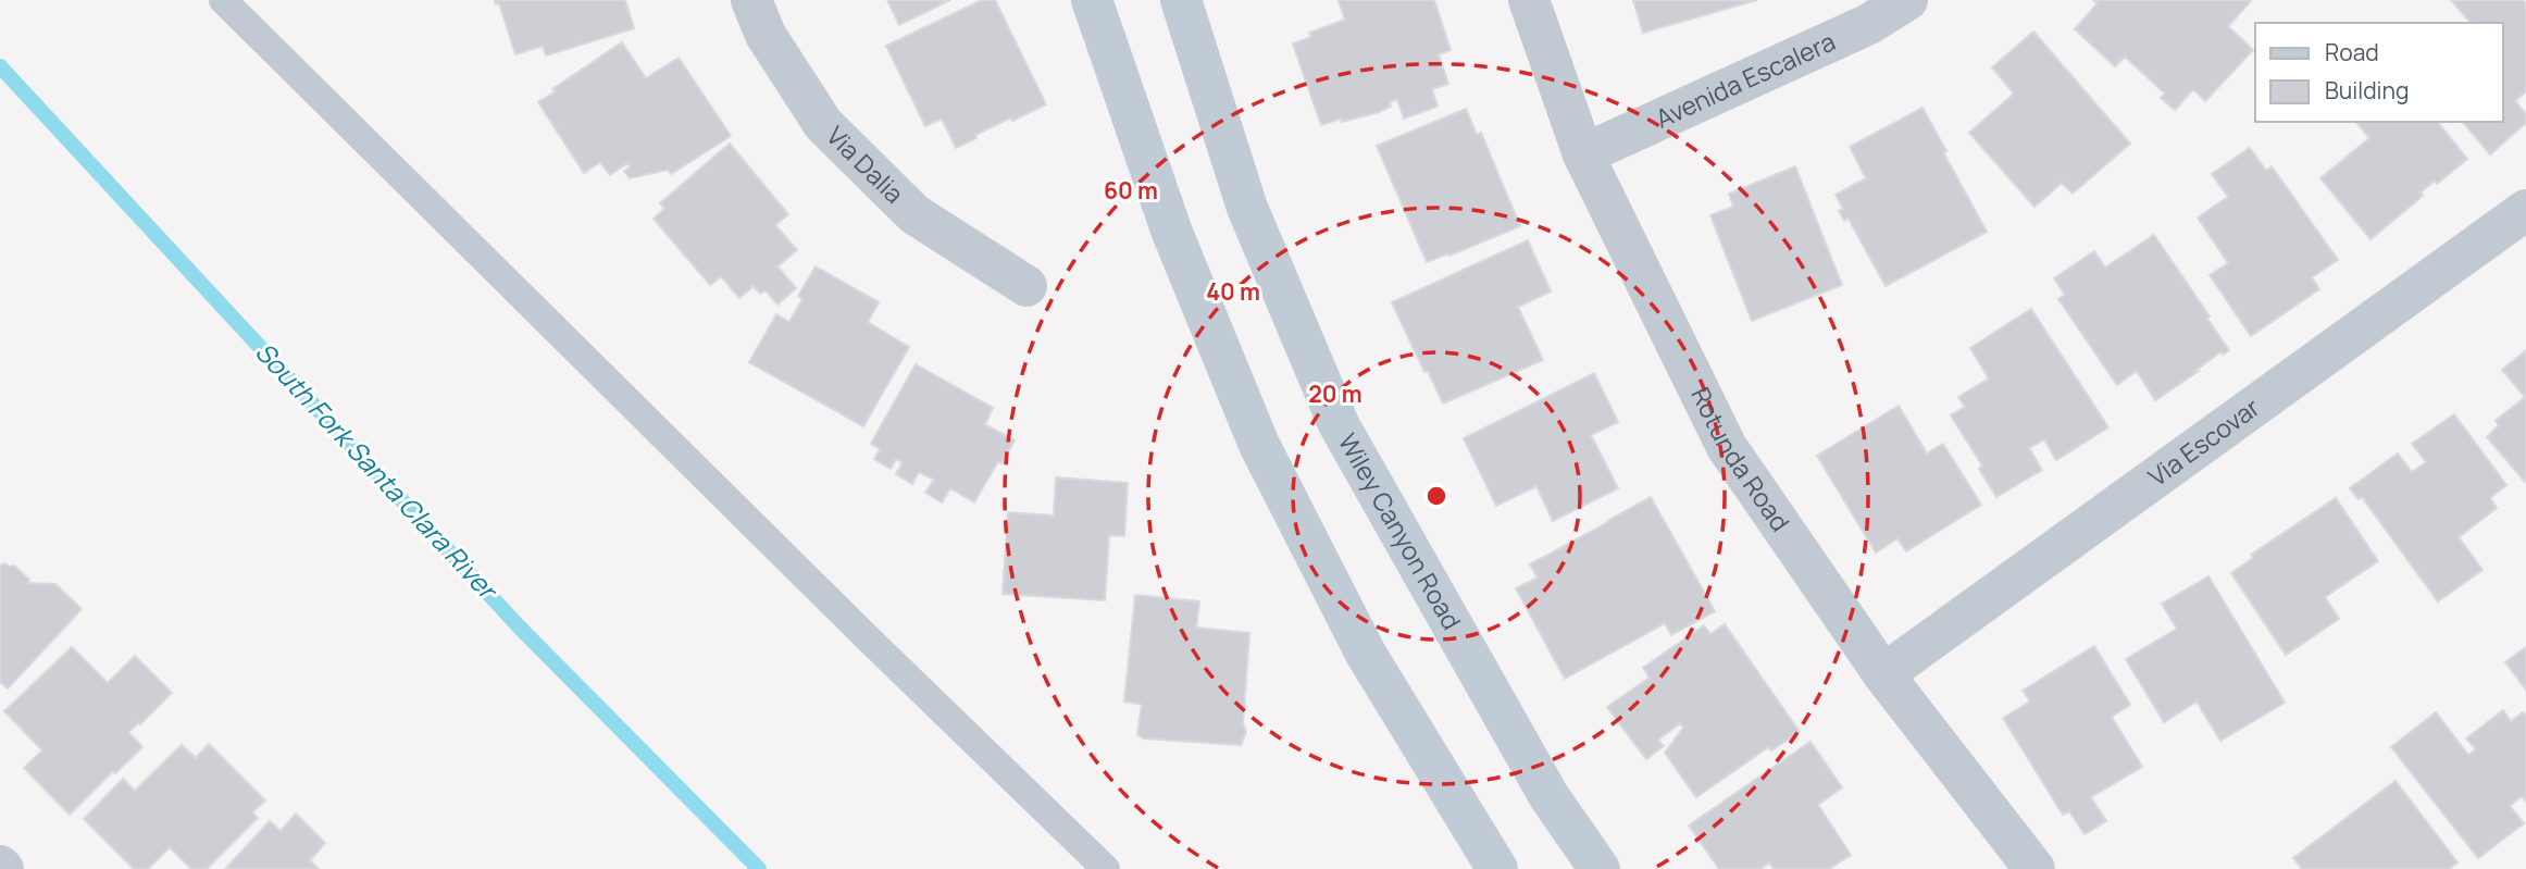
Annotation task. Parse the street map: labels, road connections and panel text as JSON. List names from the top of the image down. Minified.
{"streets":{"main road":["Wiley Canyon Road"],"street":["Avenida Escalera","Via Dalia","Via Escovar","Rotunda Road"]},"crossings":[["Avenida Escalera","Rotunda Road"],["Via Escovar","Rotunda Road"]],"water":["South Fork Santa Clara River"],"legend":["Road","Building"],"rings":["60 m","40 m","20 m"]}
